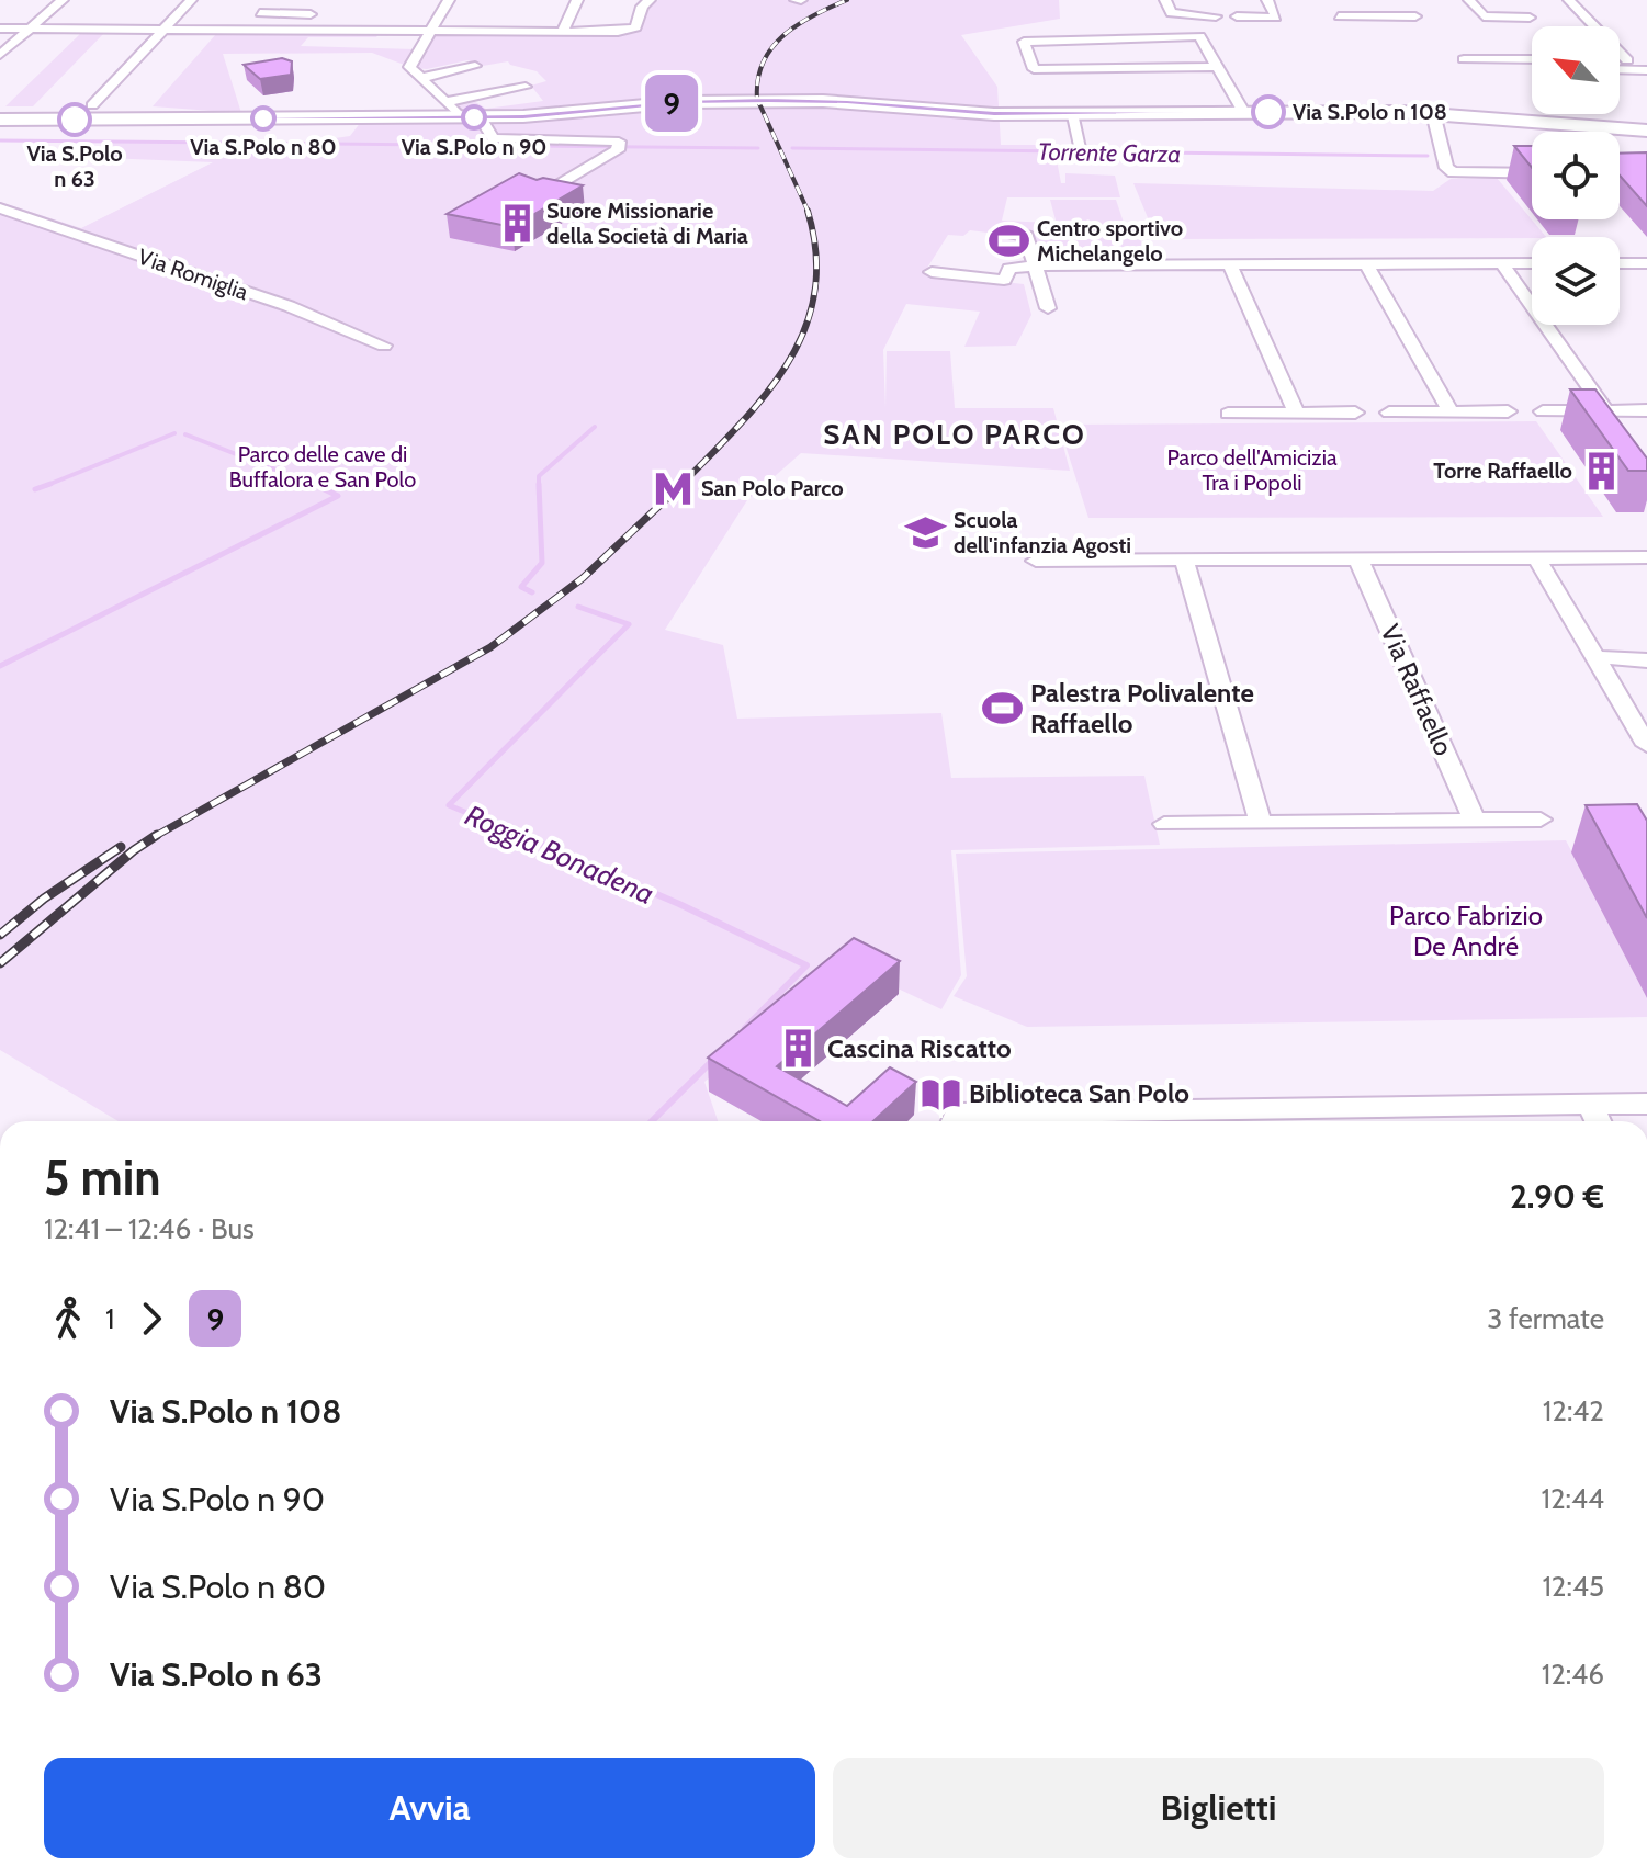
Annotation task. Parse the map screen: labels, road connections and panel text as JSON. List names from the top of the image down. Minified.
{"streets":{"street":["Via Romiglia","Via Raffaello"]},"districts":["SAN POLO PARCO"],"water":["Torrente Garza","Roggia Bonadena"],"parks":["Parco delle cave di Buffalora e San Polo","Parco dell'Amicizia Tra i Popoli","Parco Fabrizio De André"],"places":{"other":["Via S.Polo n 108","Via S.Polo n 90","Via S.Polo n 80","Via S.Polo n 63"],"building":["Suore Missionarie della Società di Maria","Torre Raffaello","Cascina Riscatto"],"sports":["Centro sportivo Michelangelo","Palestra Polivalente Raffaello"],"metro station":["San Polo Parco"],"school or university":["Scuola dell'infanzia Agosti"],"library":["Biblioteca San Polo"]},"lines":["bus line 9"],"north":"top left","page":{"on_map":"9","heading":["5 min","12:41 – 12:46 · Bus","2.90 €"],"legs":["1","9","3 fermate"],"list":[{"name":"Via S.Polo n 108","value":"12:42"},{"name":"Via S.Polo n 90","value":"12:44"},{"name":"Via S.Polo n 80","value":"12:45"},{"name":"Via S.Polo n 63","value":"12:46"}],"buttons":["Avvia","Biglietti"]}}
